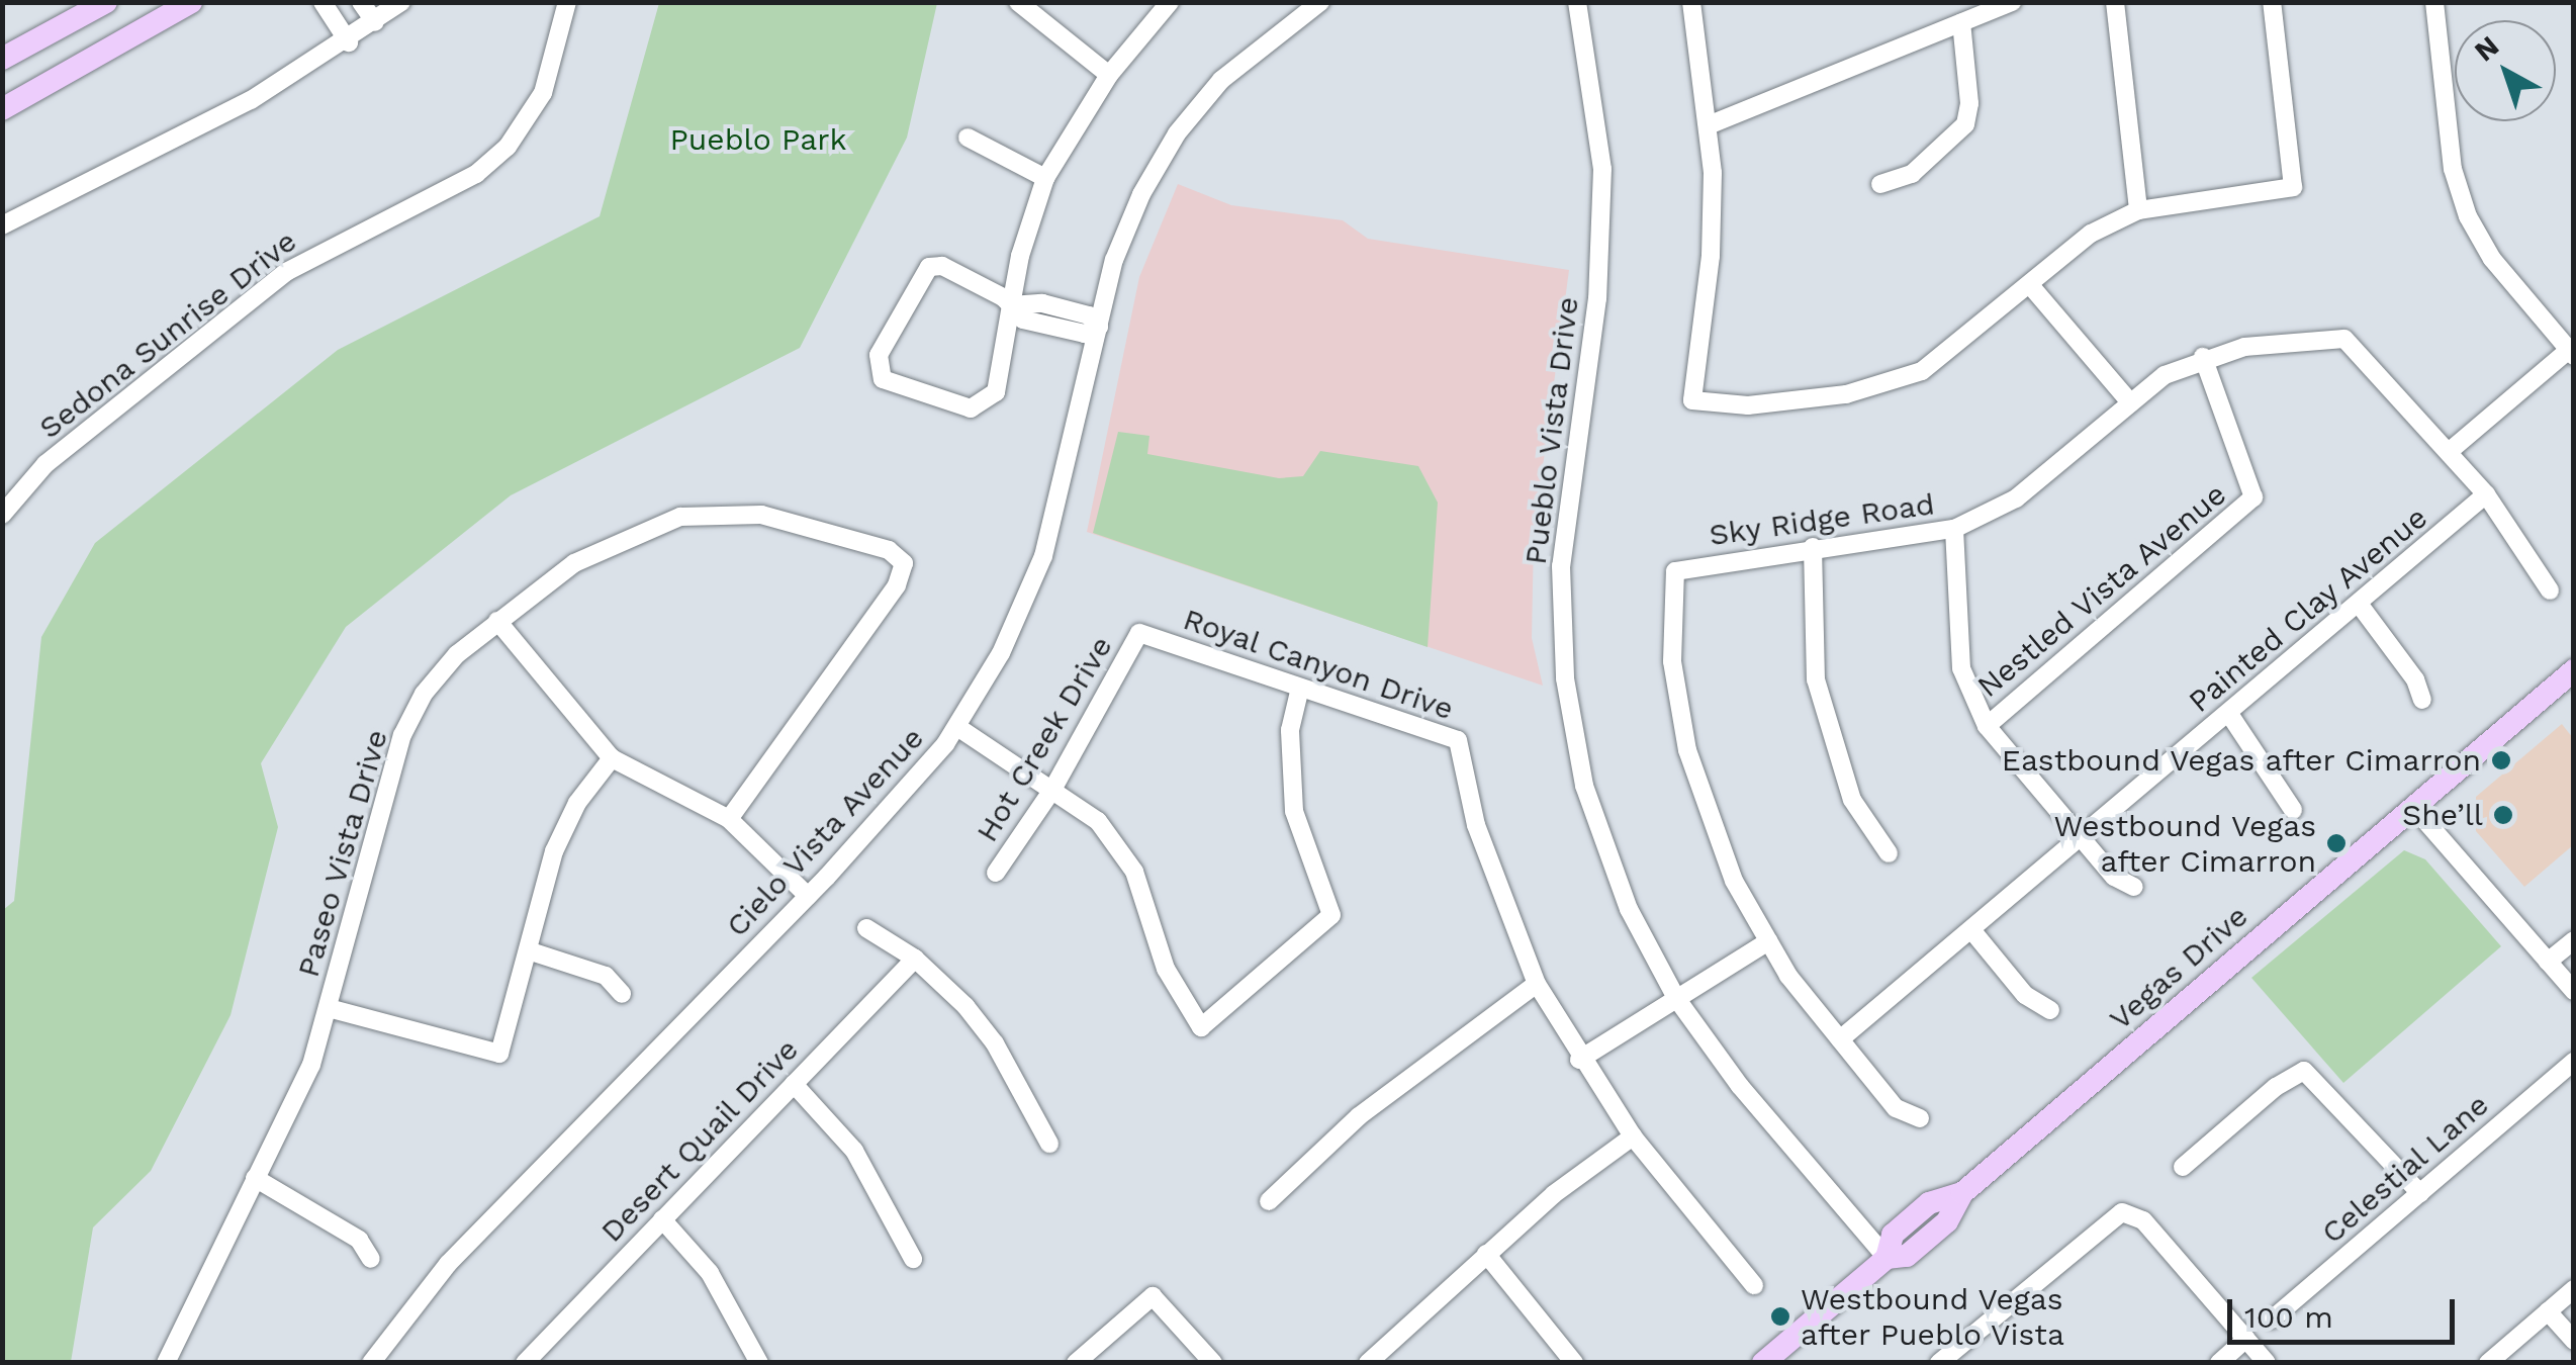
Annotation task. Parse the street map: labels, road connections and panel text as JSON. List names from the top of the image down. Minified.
{"streets":{"main road":["Vegas Drive"],"street":["Sedona Sunrise Drive","Pueblo Vista Drive","Sky Ridge Road","Nestled Vista Avenue","Painted Clay Avenue","Royal Canyon Drive","Hot Creek Drive","Cielo Vista Avenue","Paseo Vista Drive","Desert Quail Drive","Celestial Lane"]},"crossings":[["Pueblo Vista Drive","Vegas Drive"],["Sky Ridge Road","Nestled Vista Avenue"],["Royal Canyon Drive","Hot Creek Drive"]],"parks":["Pueblo Park"],"places":["Eastbound Vegas after Cimarron","She’ll","Westbound Vegas after Cimarron","Westbound Vegas after Pueblo Vista"],"scale_bar":"100 m","north":"top left"}
